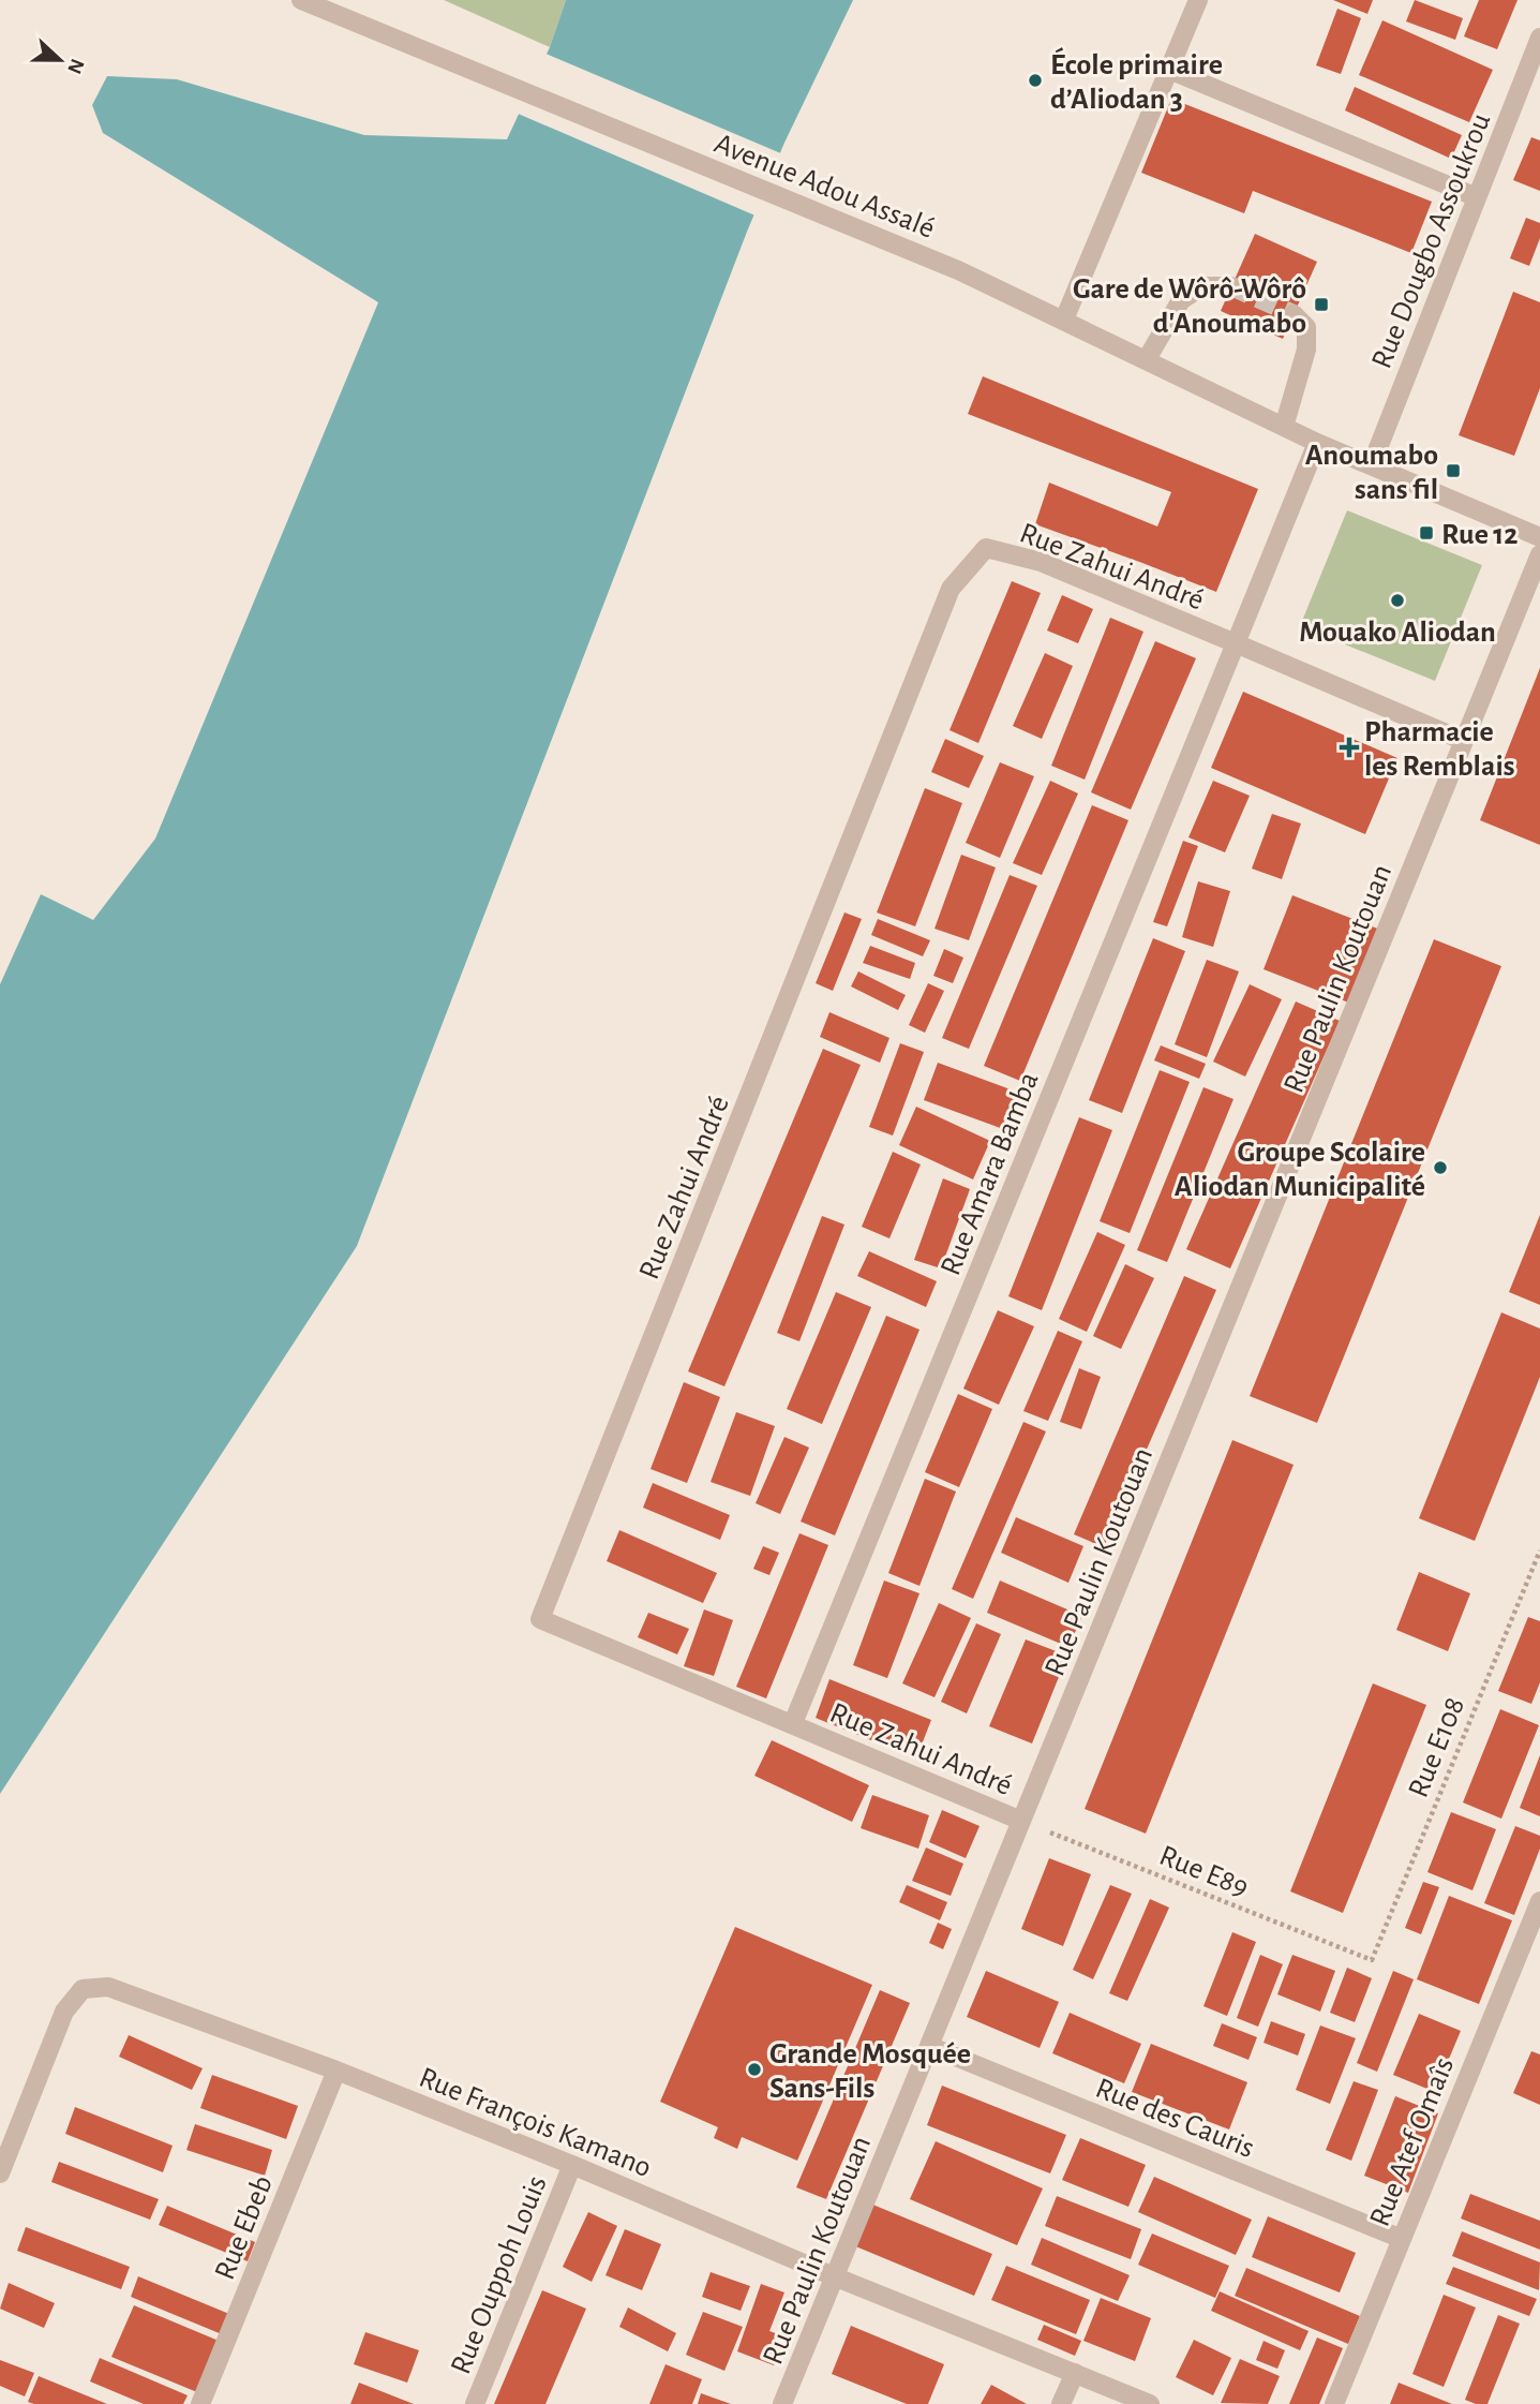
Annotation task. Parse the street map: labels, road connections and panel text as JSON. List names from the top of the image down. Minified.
{"streets":{"street":["Avenue Adou Assalé","Rue Dougbo Assoukrou","Rue Zahui André","Rue Paulin Koutouan","Rue Amara Bamba","Rue des Cauris","Rue François Kamano","Rue Atef Omaîs","Rue Ebeb","Rue Ouppoh Louis"],"path":["Rue E108","Rue E89"]},"crossings":[["Avenue Adou Assalé","Rue Dougbo Assoukrou"],["Avenue Adou Assalé","Rue Amara Bamba"],["Rue Zahui André","Rue Paulin Koutouan"],["Rue Zahui André","Rue Amara Bamba"],["Rue Zahui André","Rue E89"],["Rue Paulin Koutouan","Rue E89"],["Rue Paulin Koutouan","Rue des Cauris"],["Rue Paulin Koutouan","Rue François Kamano"],["Rue E108","Rue E89"],["Rue des Cauris","Rue Atef Omaîs"],["Rue François Kamano","Rue Ebeb"],["Rue François Kamano","Rue Ouppoh Louis"]],"places":{"other":["École primaire d’Aliodan 3","Mouako Aliodan","Groupe Scolaire Aliodan Municipalité","Grande Mosquée Sans-Fils"],"transit":["Gare de Wôrô-Wôrô d'Anoumabo","Anoumabo sans fil","Rue 12"],"health":["Pharmacie les Remblais"]},"north":"right"}
